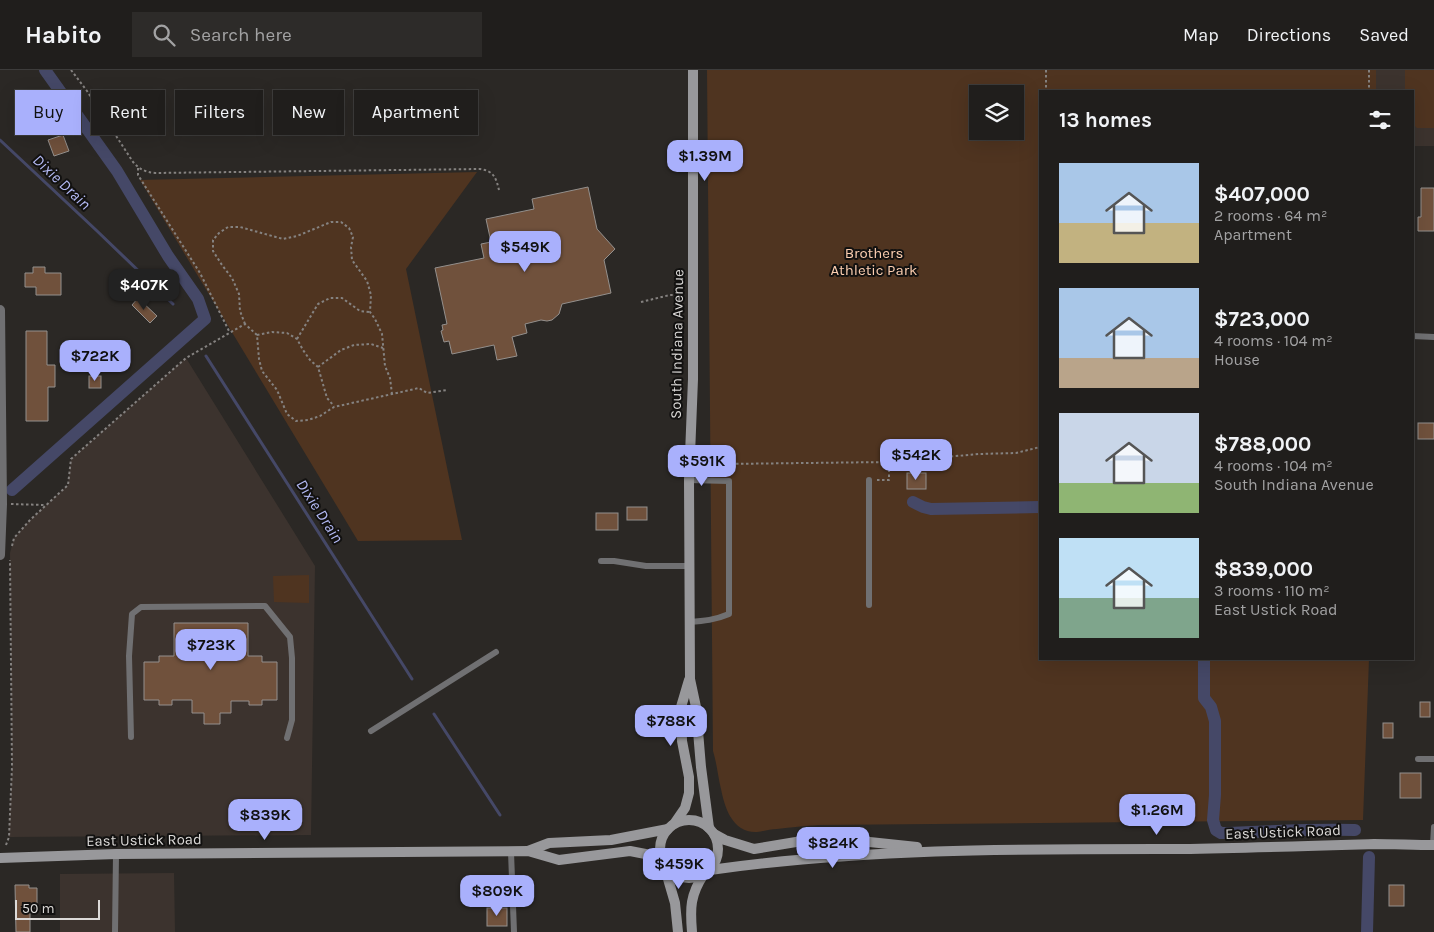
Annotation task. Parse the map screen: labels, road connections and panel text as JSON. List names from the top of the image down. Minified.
{"streets":{"main road":["South Indiana Avenue","East Ustick Road"]},"crossings":[["South Indiana Avenue","East Ustick Road"]],"water":["Dixie Drain"],"parks":["Brothers Athletic Park"],"scale_bar":"50 m","page":{"header":"Habito","search":"Search here","nav":["Map","Directions","Saved"],"chip":["Buy","Rent","Filters","New","Apartment"],"heading":"13 homes","price":["$1.39M","$549K","$407K","$722K","$542K","$591K","$723K","$788K","$1.26M","$839K","$824K","$459K","$809K"],"list":[{"name":"$407,000","note":"2 rooms · 64 m² · Apartment"},{"name":"$723,000","note":"4 rooms · 104 m² · House"},{"name":"$788,000","note":"4 rooms · 104 m² · South Indiana Avenue"},{"name":"$839,000","note":"3 rooms · 110 m² · East Ustick Road"}],"scale":"50 m"}}
